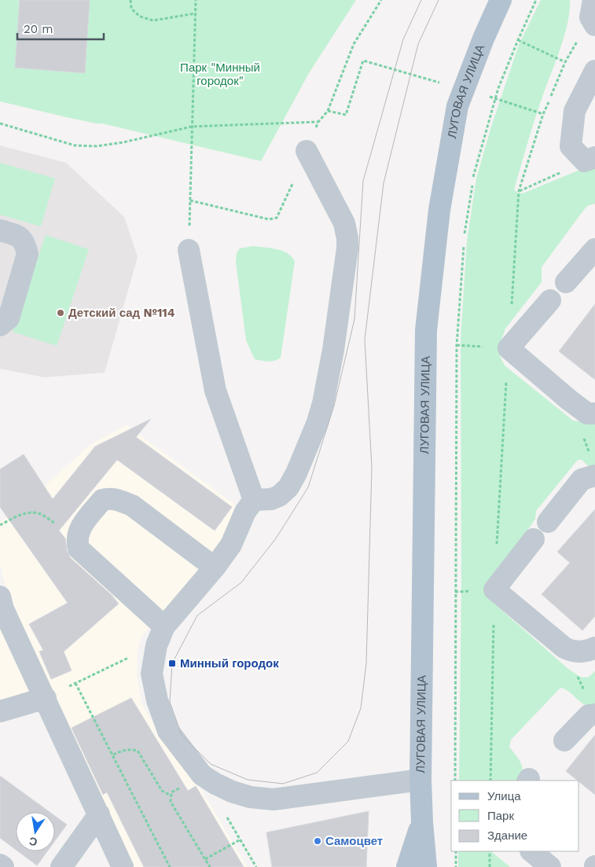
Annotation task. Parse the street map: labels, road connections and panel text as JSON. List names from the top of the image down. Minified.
{"streets":{"main road":["ЛУГОВАЯ УЛИЦА"]},"parks":["Парк \"Минный городок\""],"places":{"other":["Детский сад №114","Самоцвет"],"transit":["Минный городок"]},"legend":["Улица","Парк","Здание"],"scale_bar":"20 m","north":"bottom"}
